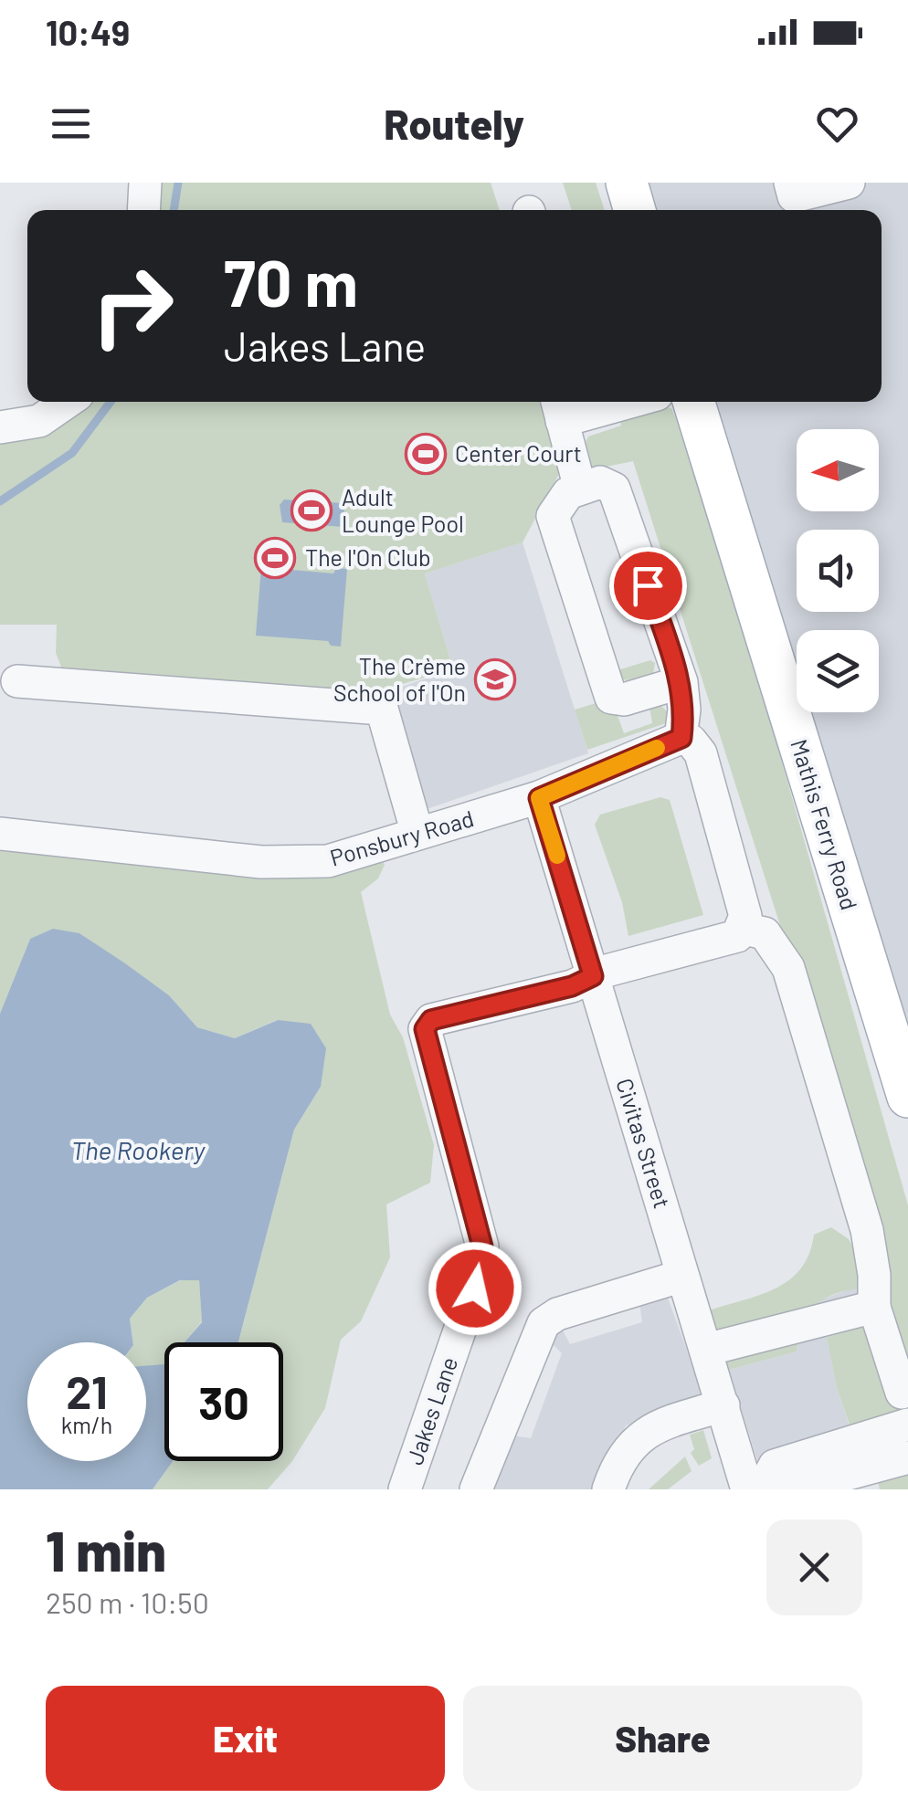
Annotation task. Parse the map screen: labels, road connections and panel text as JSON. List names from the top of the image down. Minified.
{"streets":{"main road":["Mathis Ferry Road"],"street":["Ponsbury Road","Civitas Street","Jakes Lane"]},"crossings":[["Ponsbury Road","Civitas Street"],["Civitas Street","Jakes Lane"]],"water":["The Rookery"],"places":{"sports":["Center Court","Adult Lounge Pool","The I'On Club"],"school or university":["The Crème School of I'On"]},"north":"left","page":{"status":"10:49","header":"Routely","turn":["70 m","Jakes Lane"],"speed":"21 km/h","limit":"30","heading":["1 min","250 m · 10:50"],"buttons":["Exit","Share"]}}
